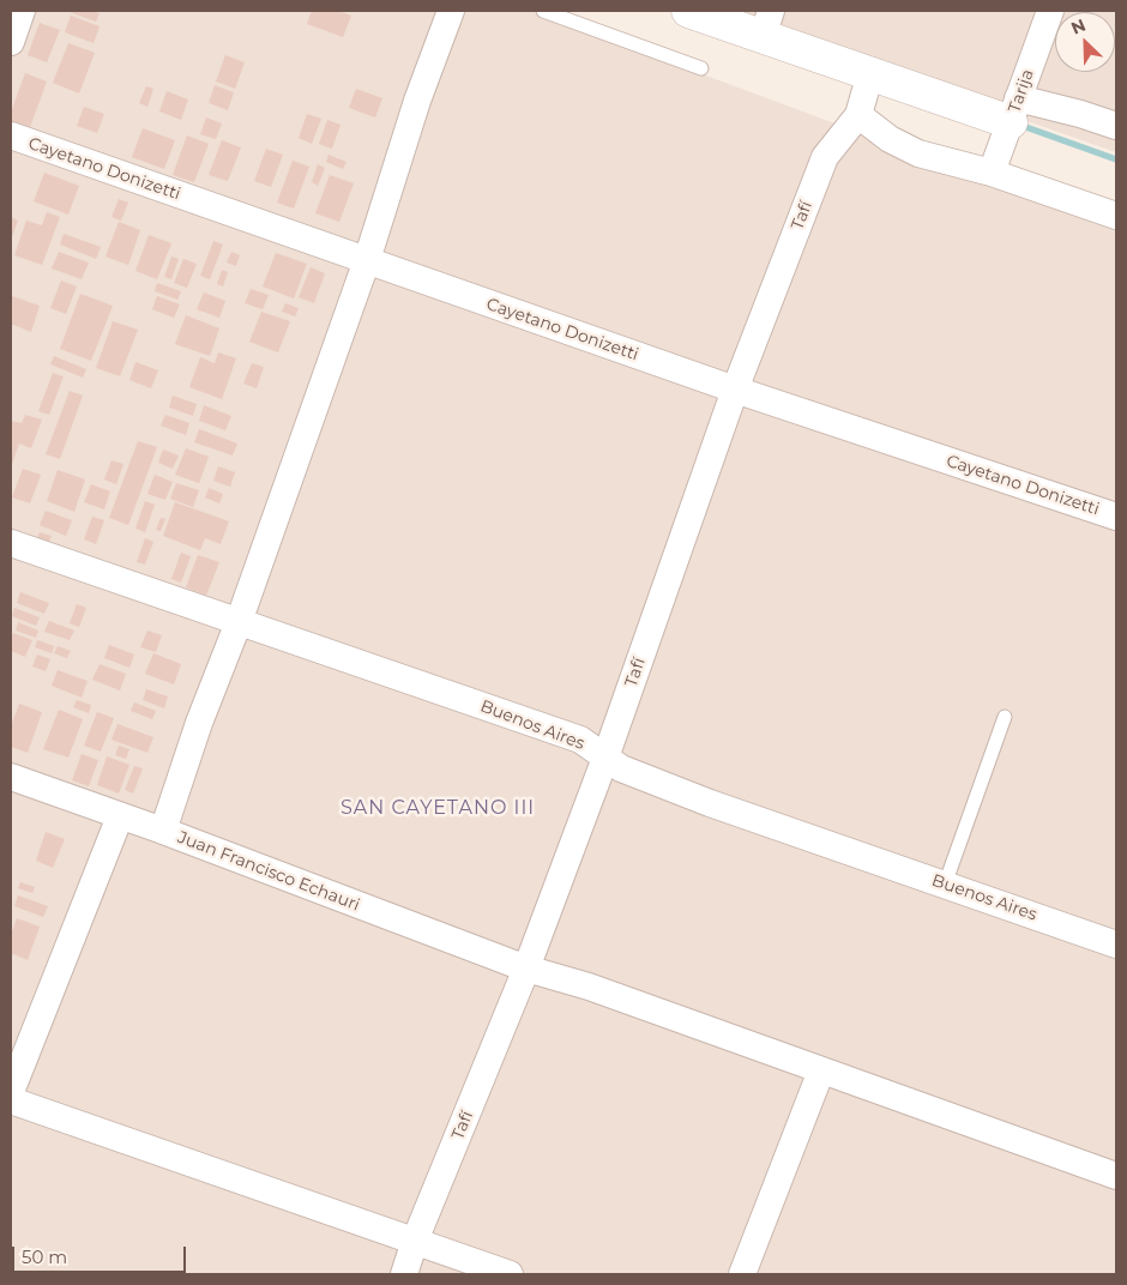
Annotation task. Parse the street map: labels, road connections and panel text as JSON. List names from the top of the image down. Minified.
{"streets":{"street":["Tarija","Cayetano Donizetti","Tafí","Buenos Aires","Juan Francisco Echauri"]},"crossings":[["Cayetano Donizetti","Tafí"],["Tafí","Buenos Aires"],["Tafí","Juan Francisco Echauri"]],"districts":["SAN CAYETANO III"],"scale_bar":"50 m","north":"top left"}
